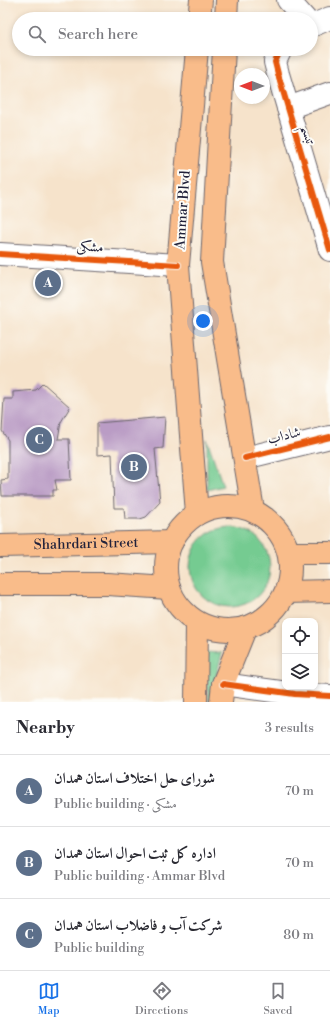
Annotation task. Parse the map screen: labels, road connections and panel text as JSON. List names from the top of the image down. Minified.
{"streets":{"main road":["Ammar Blvd","Shahrdari Street"],"street":["تبسم","مشکی","شاداب"]},"crossings":[["Ammar Blvd","مشکی"],["Ammar Blvd","Shahrdari Street"]],"north":"left","page":{"search":"Search here","pins":["A","C","B"],"heading":["Nearby","3 results"],"list":[{"mark":"A","name":"شوراى حل اختلاف استان همدان","note":"Public building · مشکی","value":"70 m"},{"mark":"B","name":"اداره کل ثبت احوال استان همدان","note":"Public building · Ammar Blvd","value":"70 m"},{"mark":"C","name":"شرکت آب و فاضلاب استان همدان","note":"Public building","value":"80 m"}],"nav":["Map","Directions","Saved"]}}
